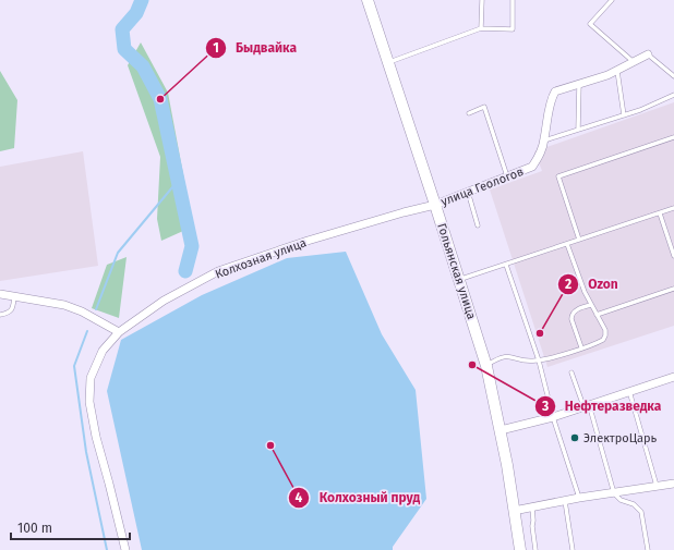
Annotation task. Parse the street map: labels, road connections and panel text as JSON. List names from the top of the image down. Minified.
{"streets":{"main road":["Гольянская улица"],"street":["улица Геологов","Колхозная улица"]},"crossings":[["улица Геологов","Колхозная улица"],["улица Геологов","Гольянская улица"],["Колхозная улица","Гольянская улица"]],"places":["Быдвайка","Ozon","Нефтеразведка","ЭлектроЦарь","Колхозный пруд"],"scale_bar":"100 m"}
